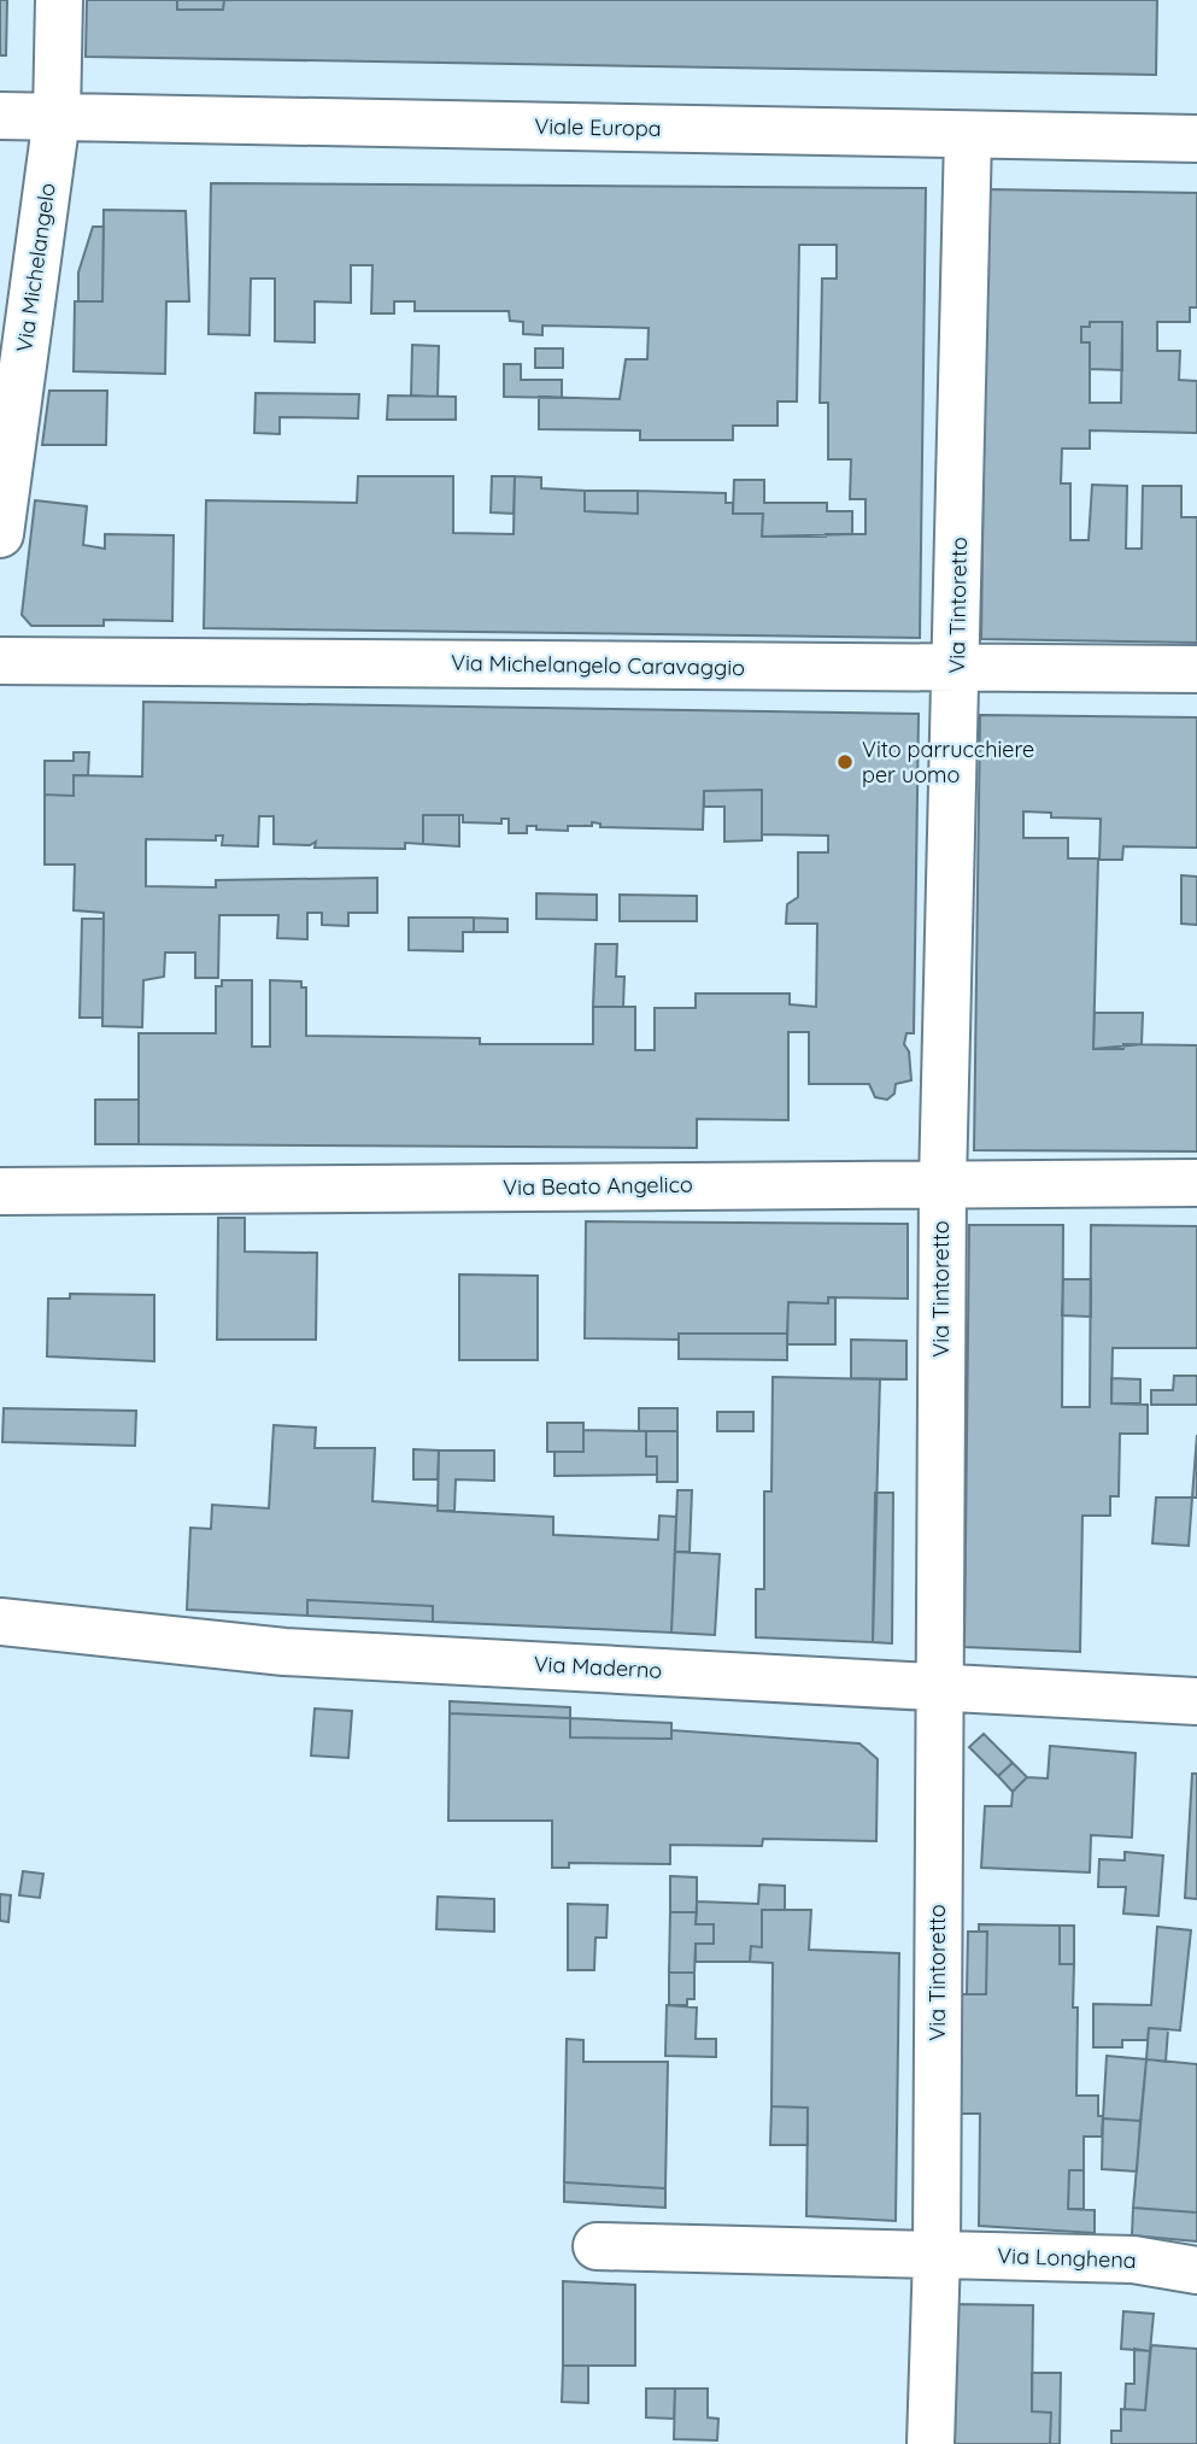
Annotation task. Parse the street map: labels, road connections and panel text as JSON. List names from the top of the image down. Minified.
{"streets":{"street":["Viale Europa","Via Michelangelo","Via Tintoretto","Via Michelangelo Caravaggio","Via Beato Angelico","Via Maderno","Via Longhena"]},"crossings":[["Viale Europa","Via Michelangelo"],["Viale Europa","Via Tintoretto"],["Via Tintoretto","Via Michelangelo Caravaggio"],["Via Tintoretto","Via Beato Angelico"],["Via Tintoretto","Via Maderno"],["Via Tintoretto","Via Longhena"]],"places":["Vito parrucchiere per uomo"]}
